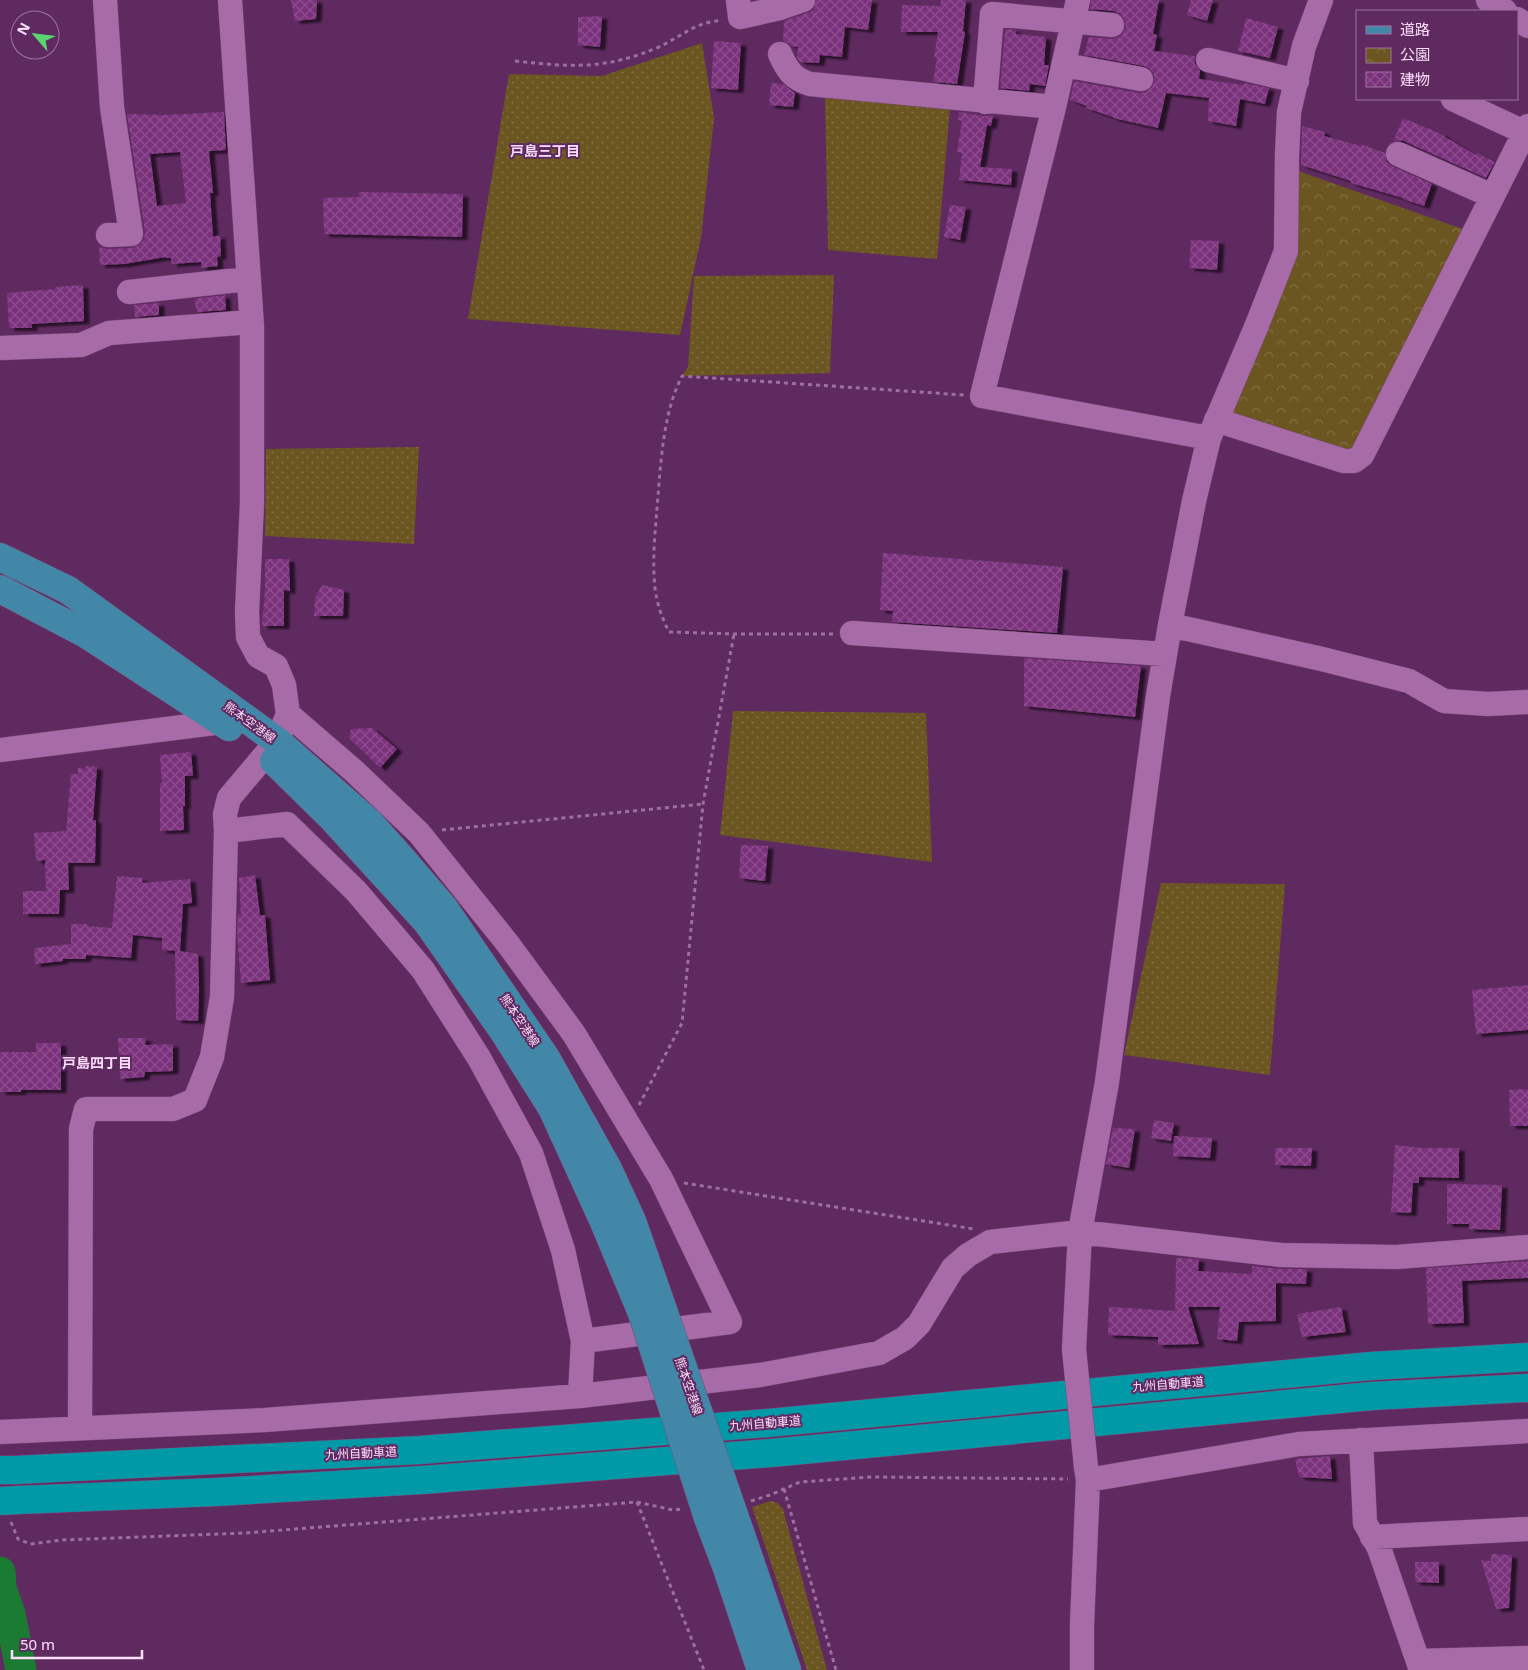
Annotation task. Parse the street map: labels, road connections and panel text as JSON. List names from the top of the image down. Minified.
{"streets":{"highway":["九州自動車道"],"main road":["熊本空港線"]},"districts":["戸島三丁目","戸島四丁目"],"legend":["道路","公園","建物"],"scale_bar":"50 m","north":"top left"}
